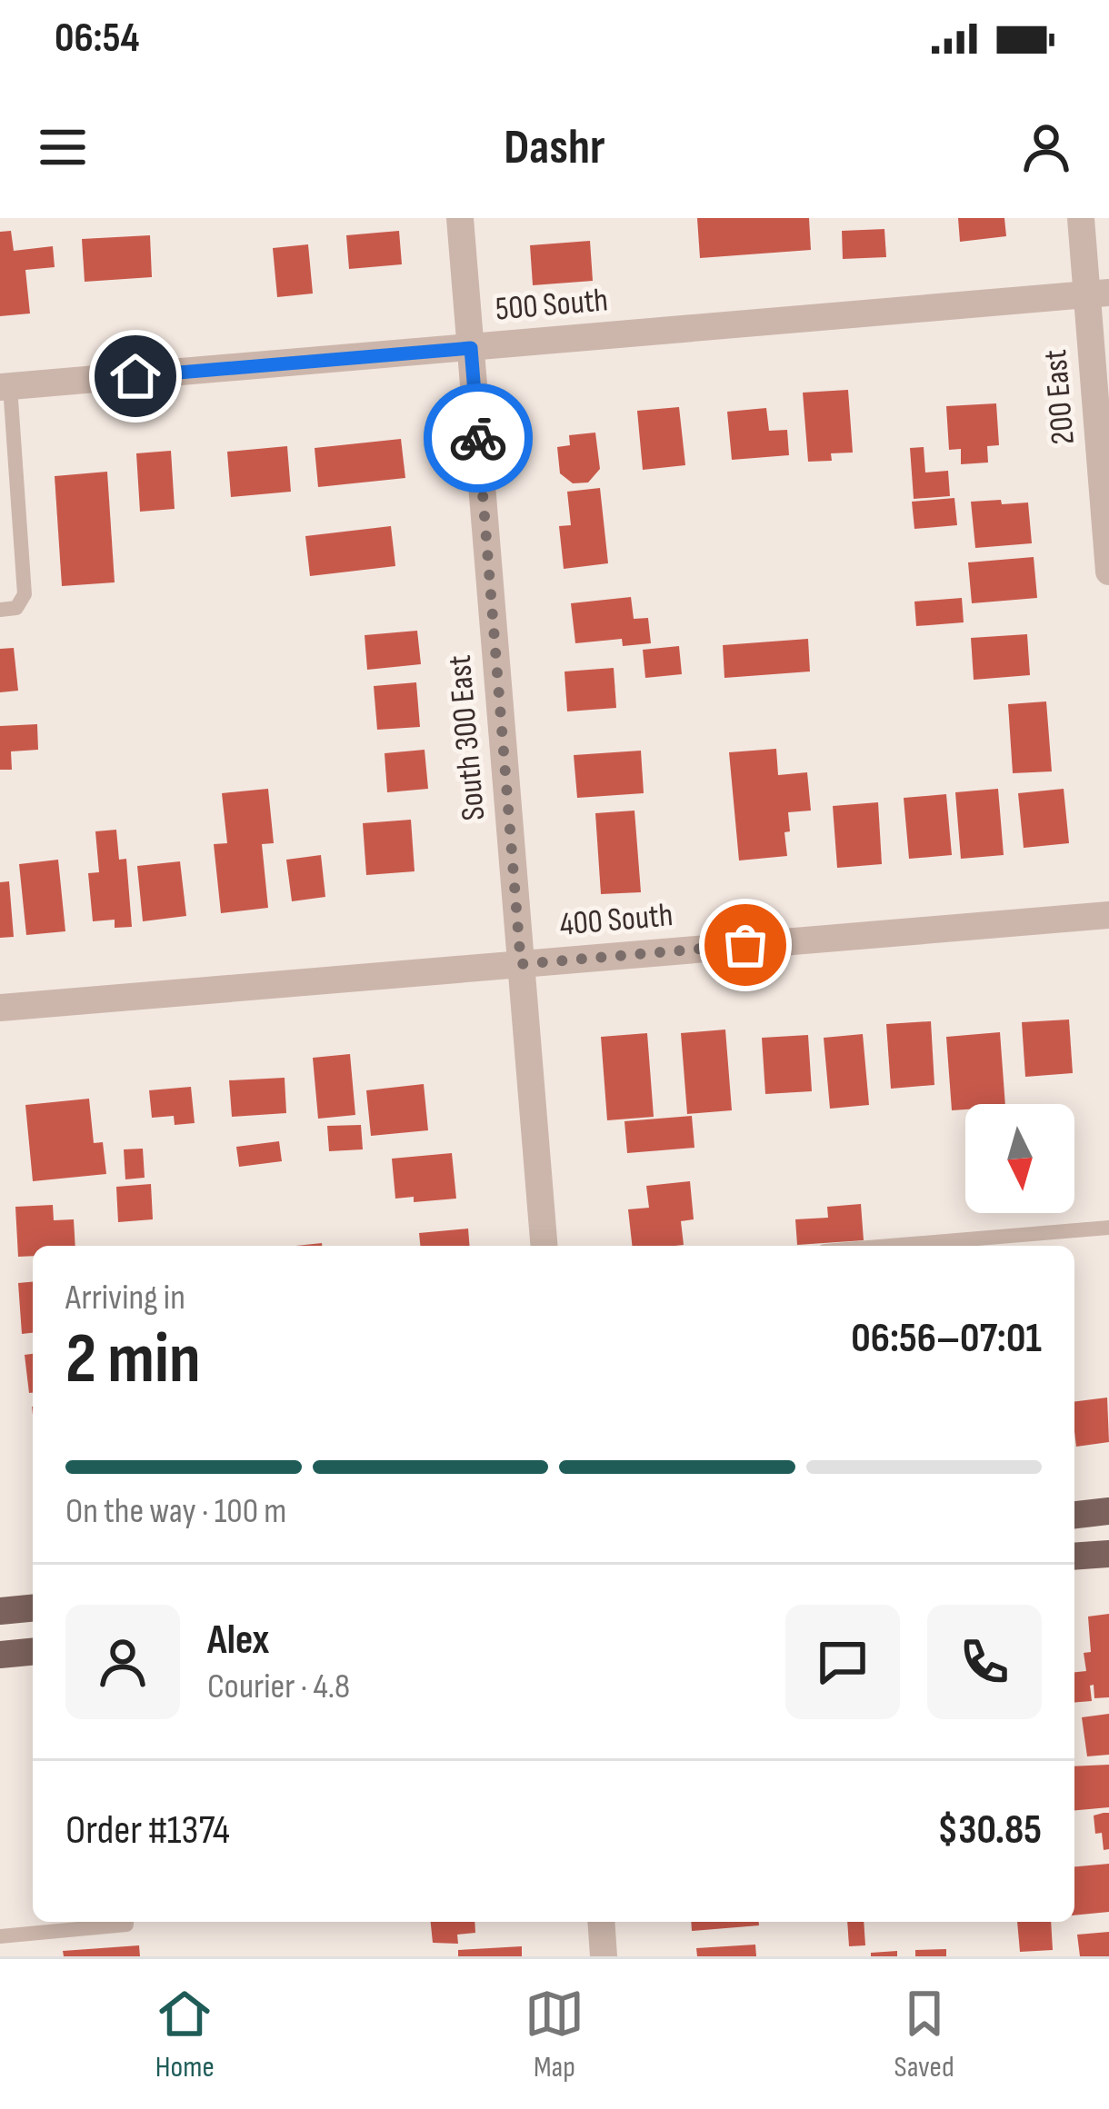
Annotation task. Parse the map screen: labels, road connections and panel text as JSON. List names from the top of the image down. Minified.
{"streets":{"street":["500 South","200 East","South 300 East","400 South"]},"crossings":[["500 South","200 East"],["500 South","South 300 East"],["South 300 East","400 South"]],"north":"bottom","page":{"status":"06:54","header":"Dashr","heading":["2 min","Arriving in","06:56–07:01"],"panel":["Alex","Courier · 4.8","Order #1374","$30.85"],"bar":"On the way · 100 m","tabs":["Home","Map","Saved"]}}
